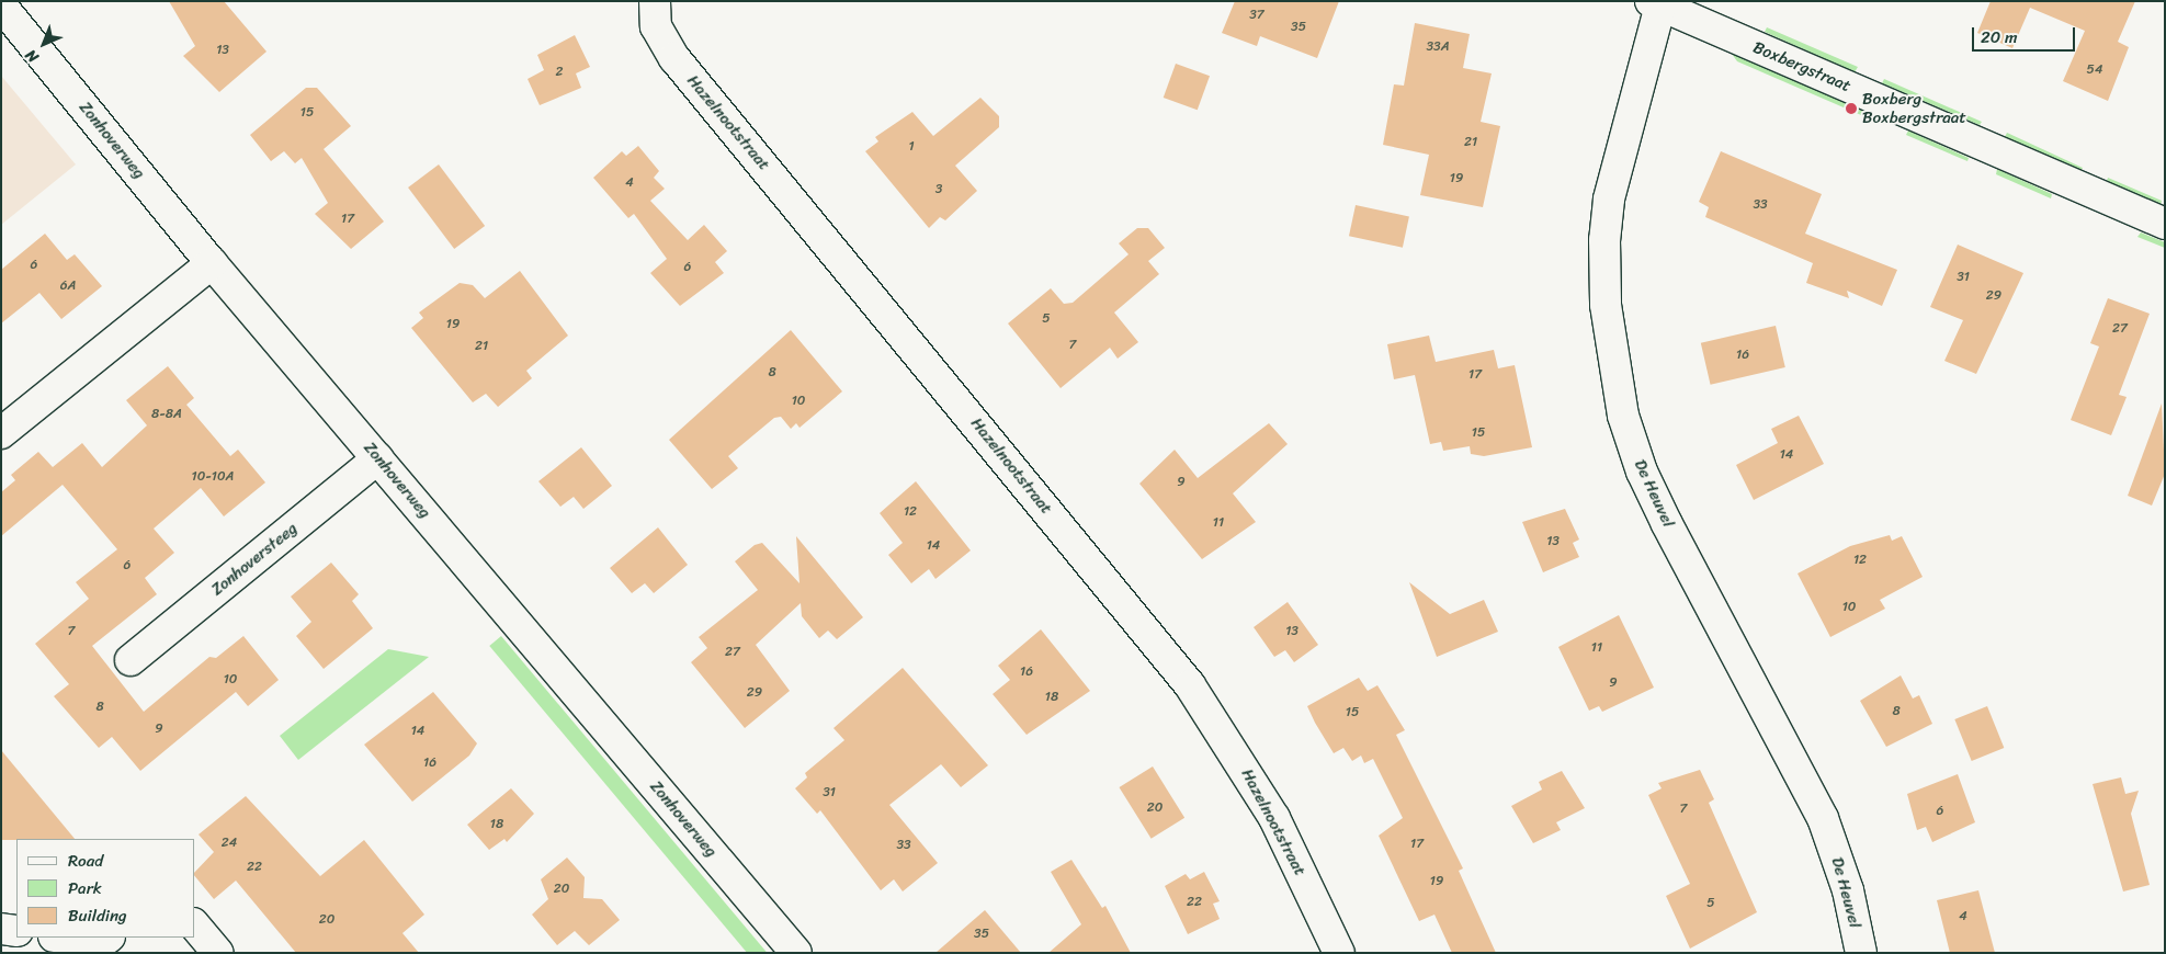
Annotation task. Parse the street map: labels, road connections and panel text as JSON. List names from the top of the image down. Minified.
{"streets":{"street":["Boxbergstraat","Hazelnootstraat","Zonhoverweg","De Heuvel","Zonhoversteeg"]},"crossings":[["Boxbergstraat","De Heuvel"],["Zonhoverweg","Zonhoversteeg"]],"places":["Boxberg Boxbergstraat"],"house_numbers":["37","35","33A","13","54","2","15","21","1","19","4","3","33","17","6","6","31","6A","29","5","19","27","7","21","16","8","17","10","8-8A","15","14","10-10A","9","12","11","13","14","12","6","10","7","13","11","27","16","10","9","29","18","8","8","15","9","14","16","31","20","7","6","18","24","17","33","22","19","20","22","5","4","20","35"],"legend":["Road","Park","Building"],"scale_bar":"20 m","north":"bottom left"}
